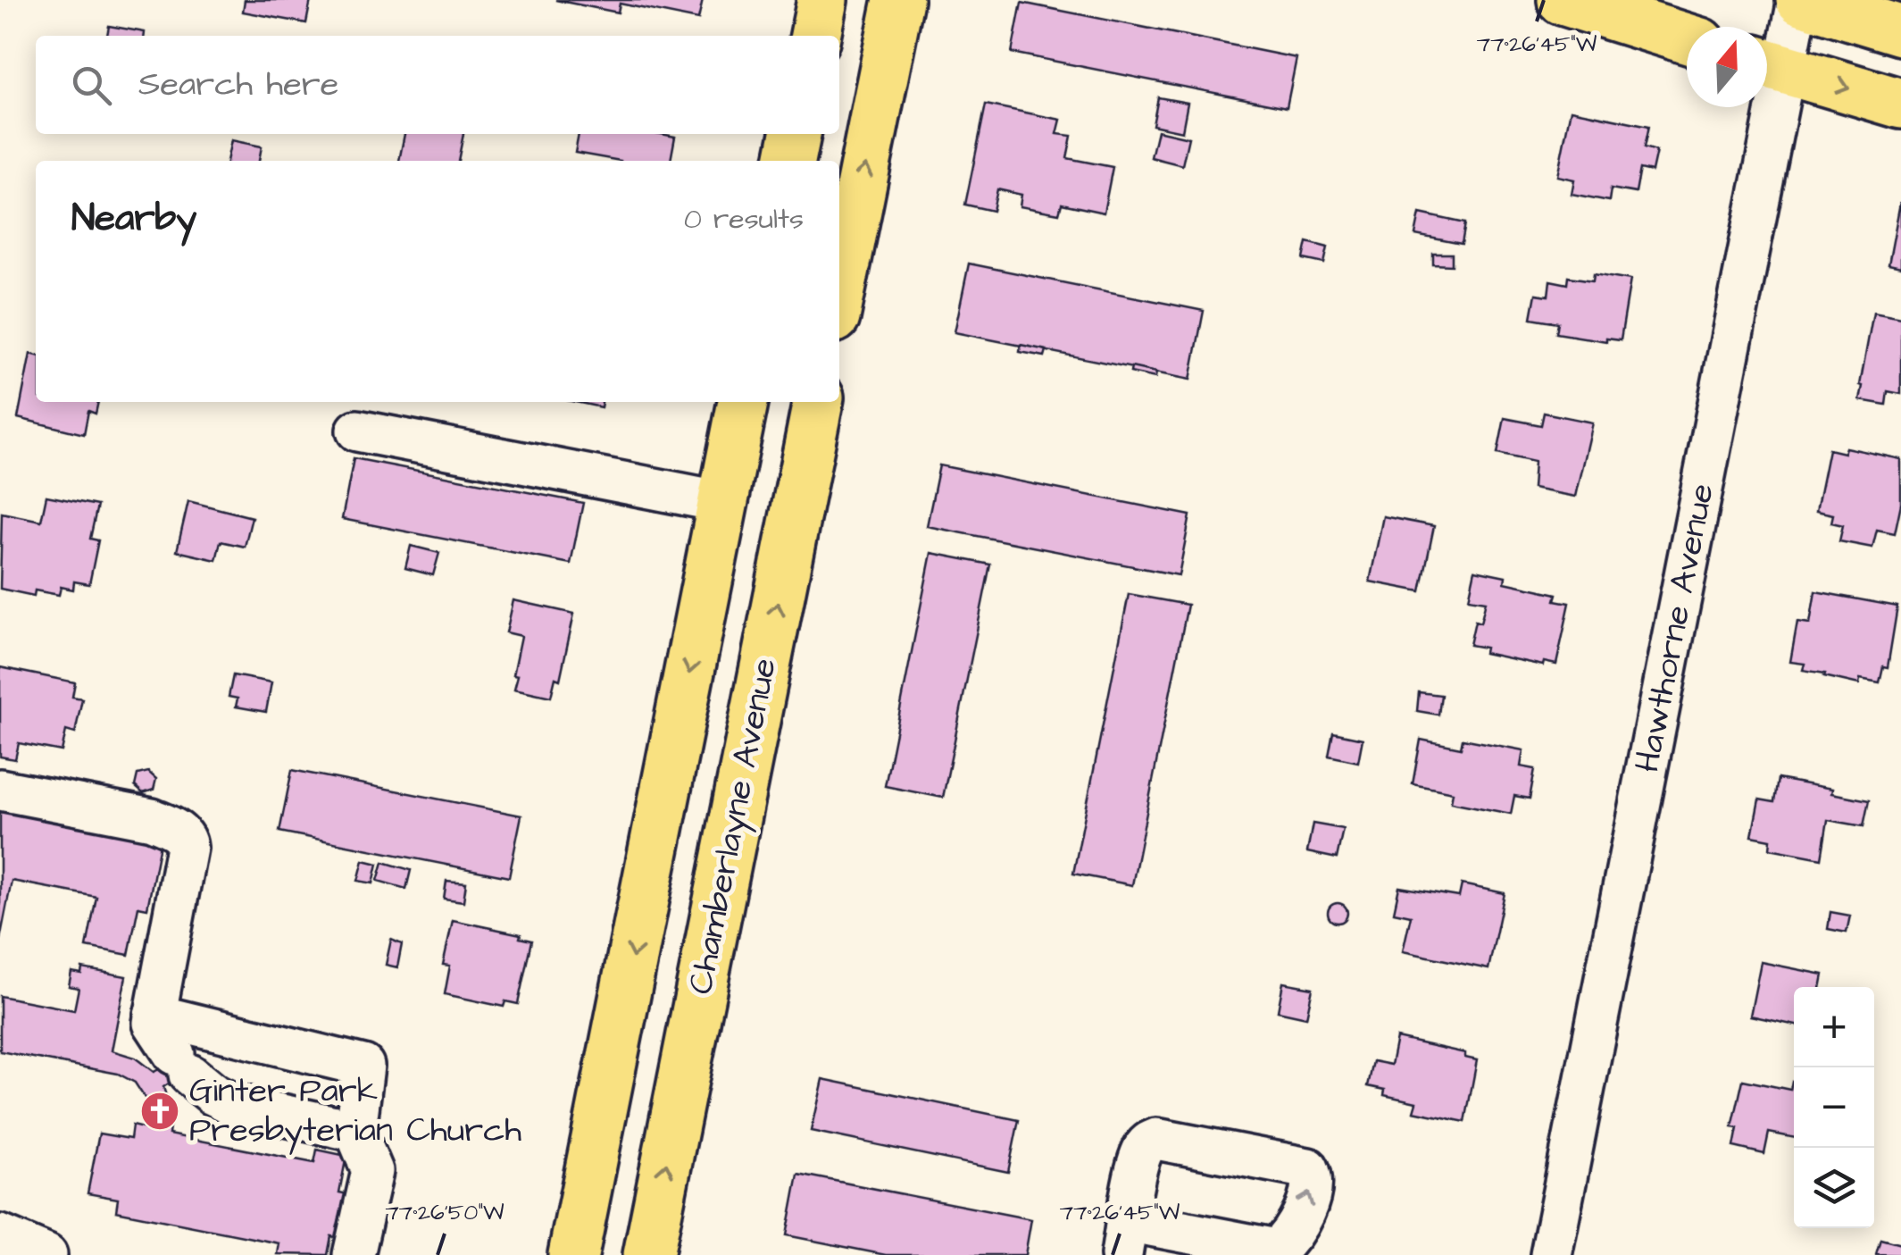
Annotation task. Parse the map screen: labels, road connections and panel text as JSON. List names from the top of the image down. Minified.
{"streets":{"main road":["Chamberlayne Avenue"],"street":["Hawthorne Avenue"]},"places":{"church":["Ginter Park Presbyterian Church"]},"north":"top","page":{"search":"Search here","heading":["Nearby","0 results"],"map_buttons":["+","−"]},"coordinates":["77°26'45\"W","77°26'50\"W"]}
